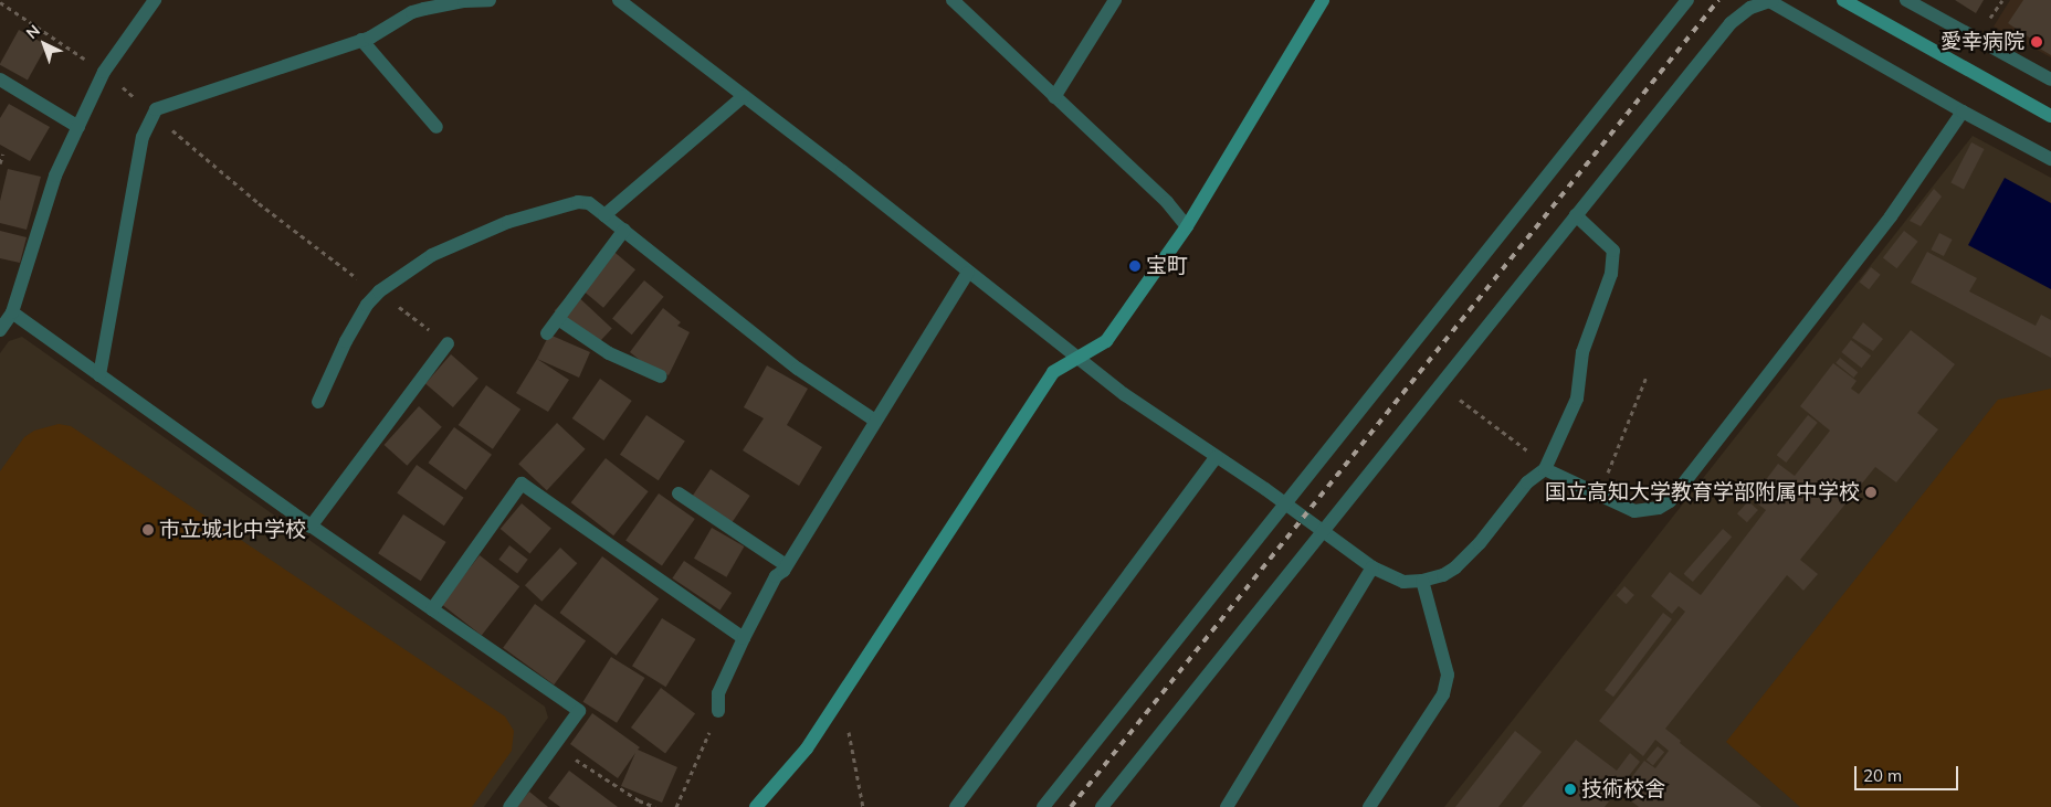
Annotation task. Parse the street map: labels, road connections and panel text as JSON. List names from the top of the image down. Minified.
{"places":["愛幸病院","宝町","国立高知大学教育学部附属中学校","市立城北中学校","技術校舎"],"scale_bar":"20 m","north":"top left"}
